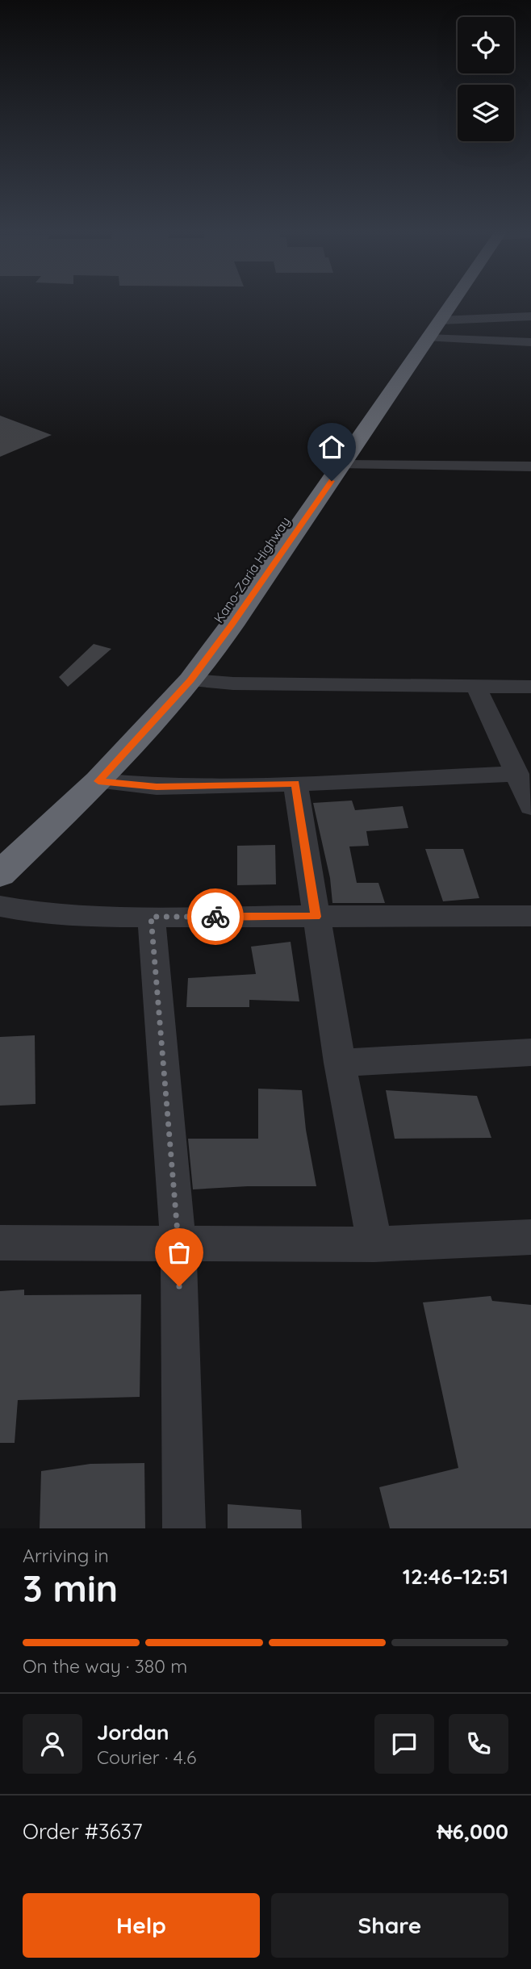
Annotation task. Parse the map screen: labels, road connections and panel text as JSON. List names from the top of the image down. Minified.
{"streets":{"highway":["Kano-Zaria Highway"]},"page":{"heading":["3 min","Arriving in","12:46–12:51"],"panel":["Jordan","Courier · 4.6","Order #3637","₦6,000"],"bar":"On the way · 380 m","buttons":["Help","Share"]}}
